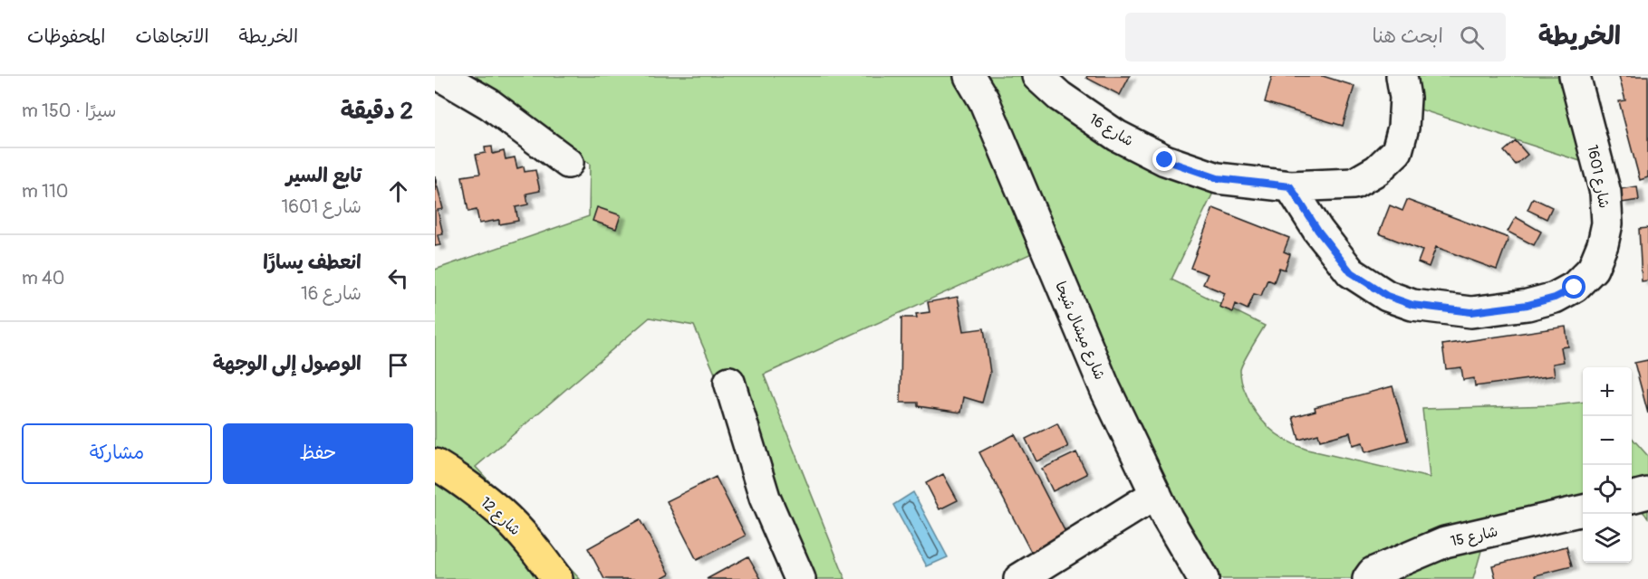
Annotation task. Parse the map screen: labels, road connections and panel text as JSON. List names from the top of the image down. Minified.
{"streets":{"main road":["شارع 12"],"street":["شارع 16","شارع 1601","شارع ميشال شيحا","شارع 15"]},"crossings":[["شارع 16","شارع 1601"]],"page":{"header":"الخريطة","search":"ابحث هنا","nav":["الخريطة","الاتجاهات","المحفوظات"],"heading":["2 دقيقة","سيرًا · 150 m"],"list":[["تابع السير","شارع 1601","110 m"],["انعطف يسارًا","شارع 16","40 m"],"الوصول إلى الوجهة"],"map_buttons":["+","−"],"buttons":["حفظ","مشاركة"]}}
